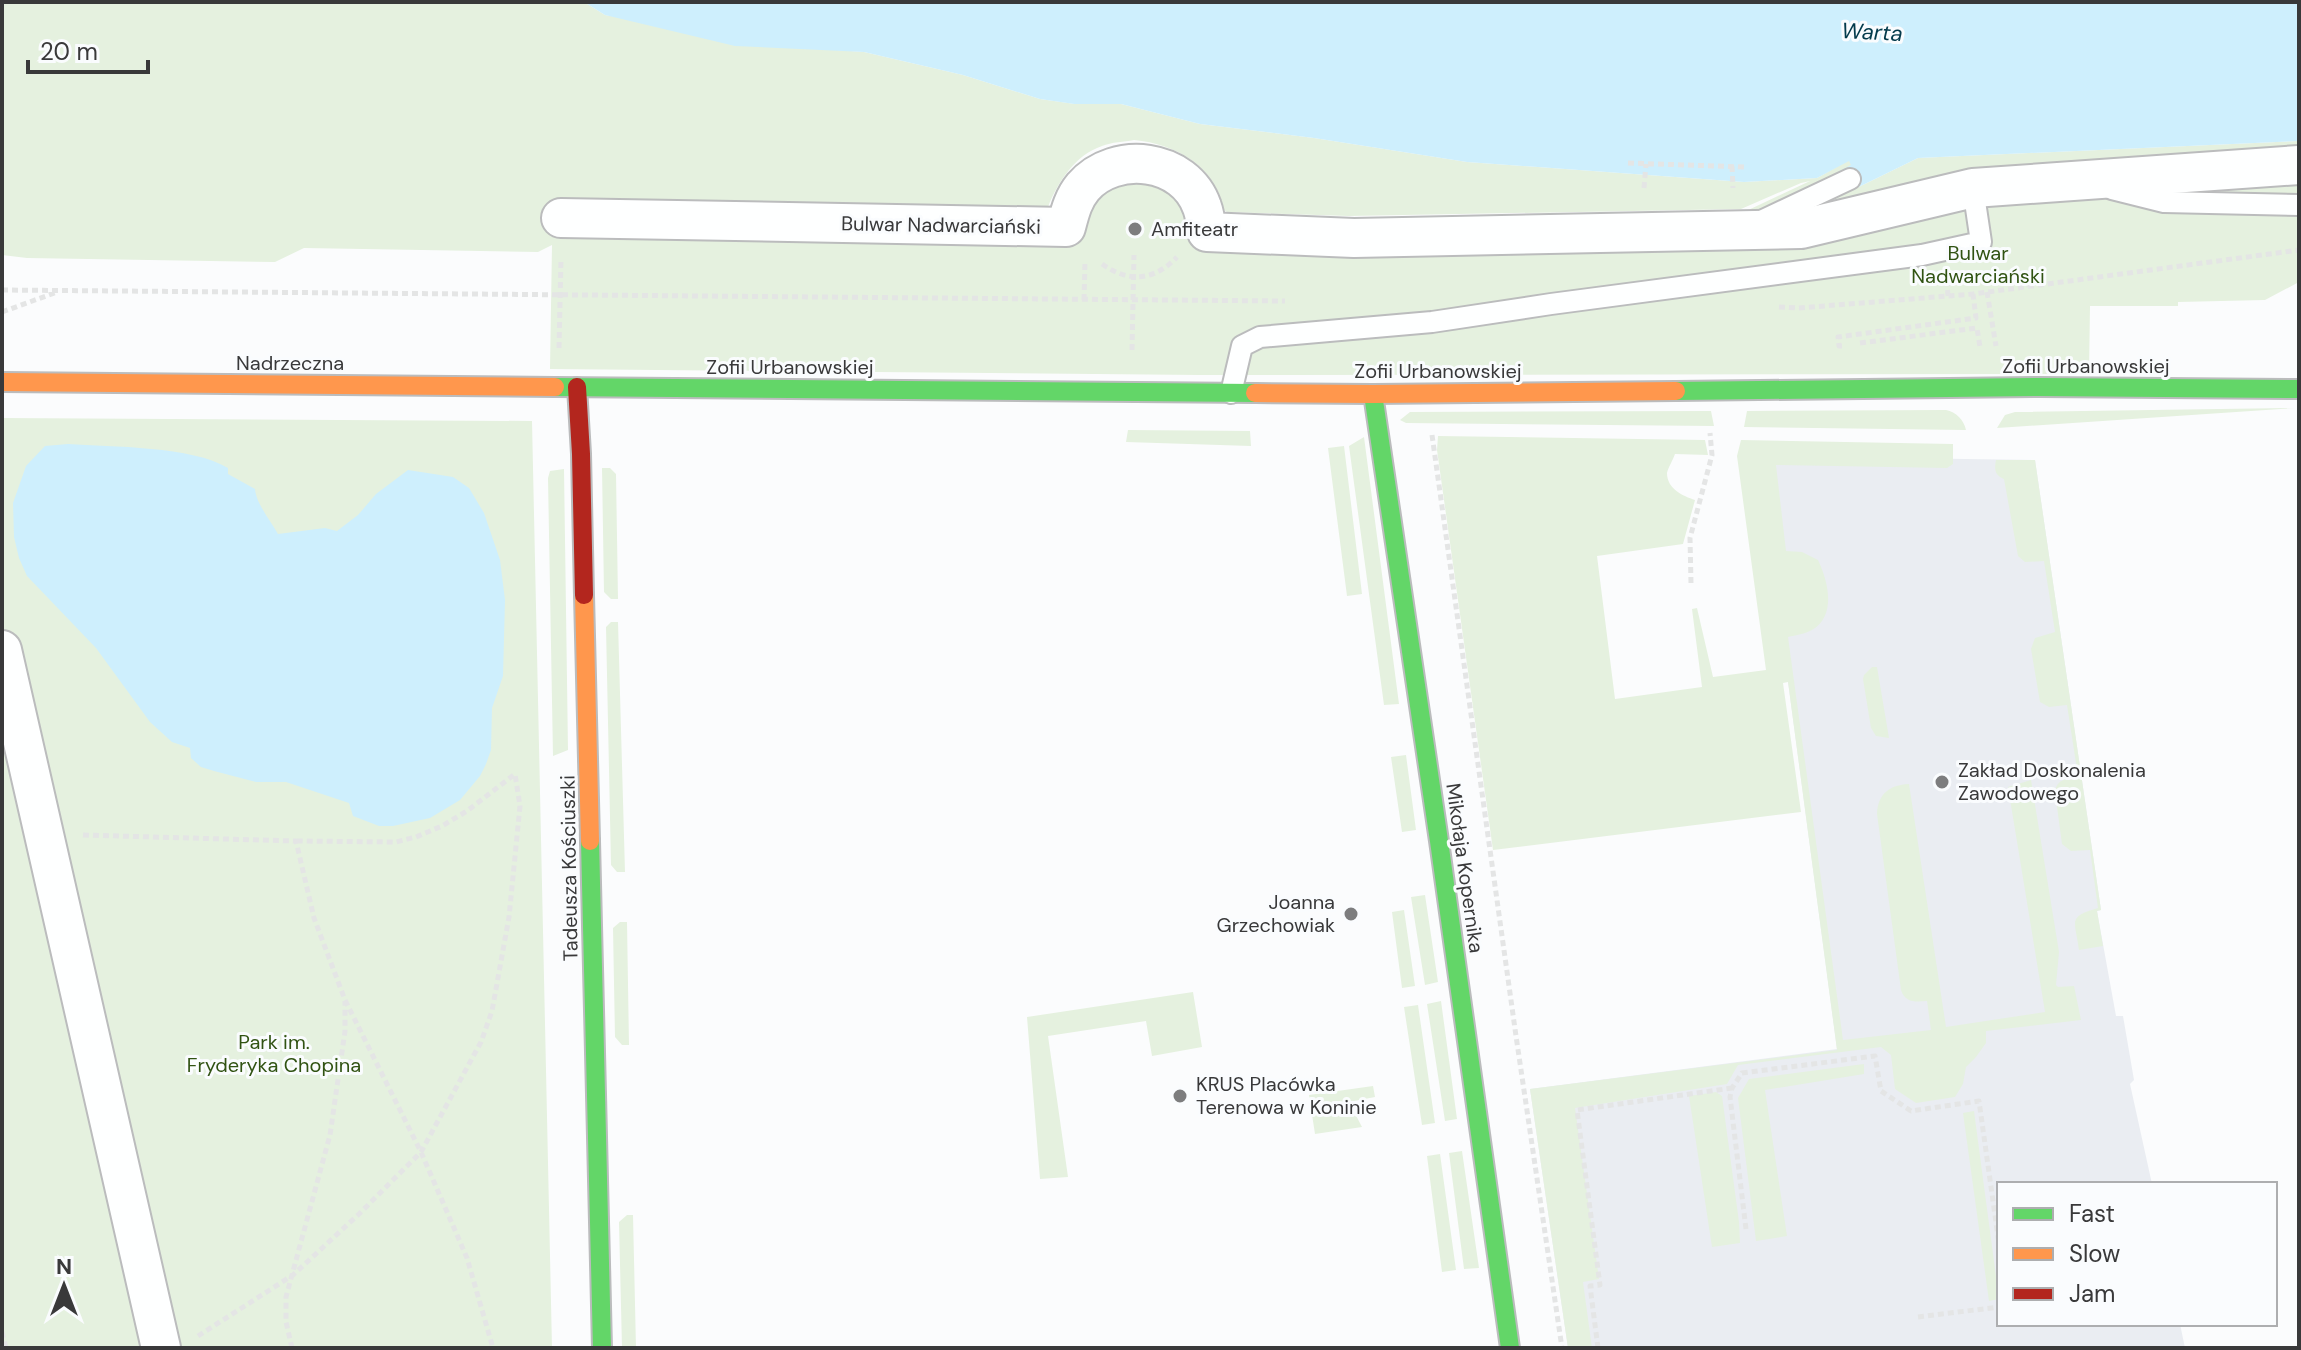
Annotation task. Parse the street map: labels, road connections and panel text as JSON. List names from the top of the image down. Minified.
{"streets":{"street":["Bulwar Nadwarciański","Nadrzeczna","Zofii Urbanowskiej","Tadeusza Kościuszki","Mikołaja Kopernika"]},"crossings":[["Nadrzeczna","Zofii Urbanowskiej"],["Nadrzeczna","Tadeusza Kościuszki"],["Zofii Urbanowskiej","Tadeusza Kościuszki"],["Zofii Urbanowskiej","Mikołaja Kopernika"]],"water":["Warta"],"parks":["Bulwar Nadwarciański","Park im. Fryderyka Chopina"],"places":["Amfiteatr","Zakład Doskonalenia Zawodowego","Joanna Grzechowiak","KRUS Placówka Terenowa w Koninie"],"legend":["Fast","Slow","Jam"],"scale_bar":"20 m","north":"top"}
